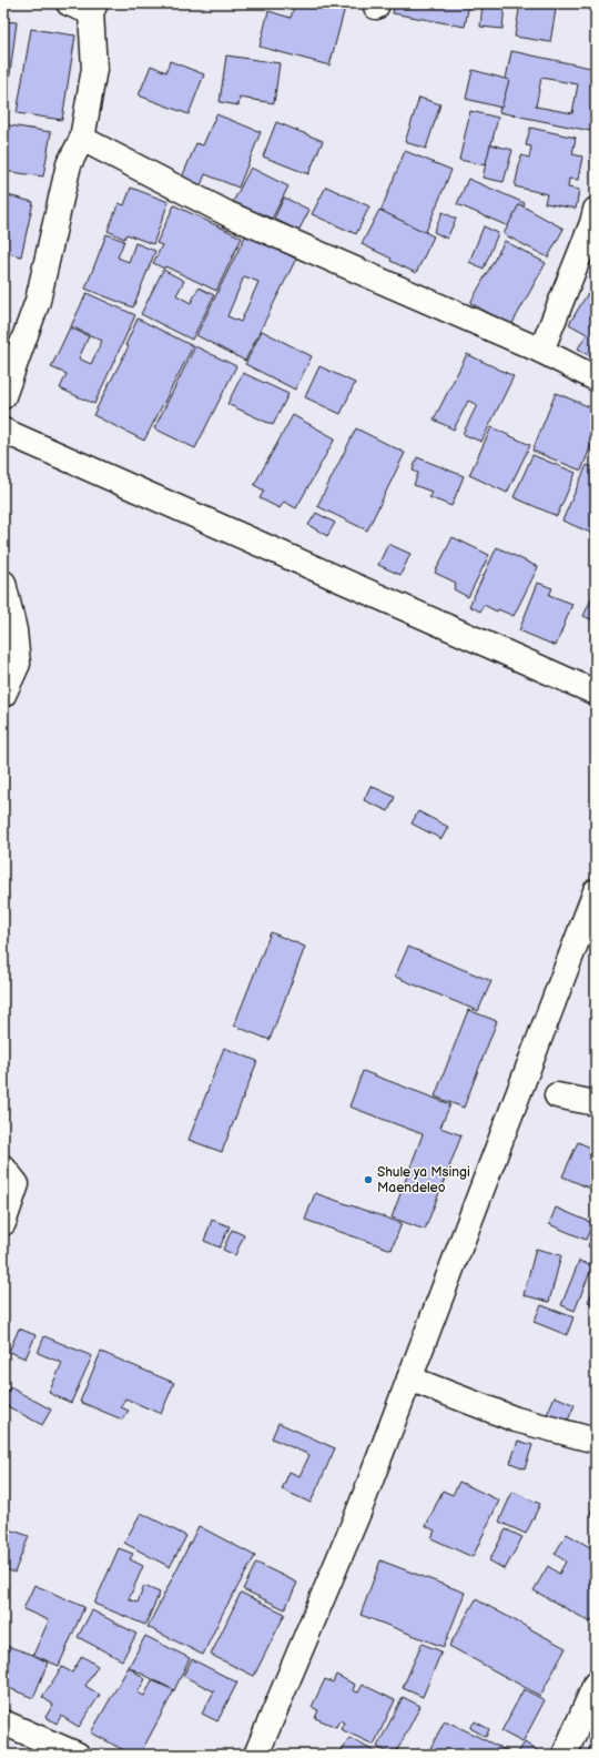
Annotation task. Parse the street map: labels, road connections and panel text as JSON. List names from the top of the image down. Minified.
{"places":["Shule ya Msingi Maendeleo"]}
